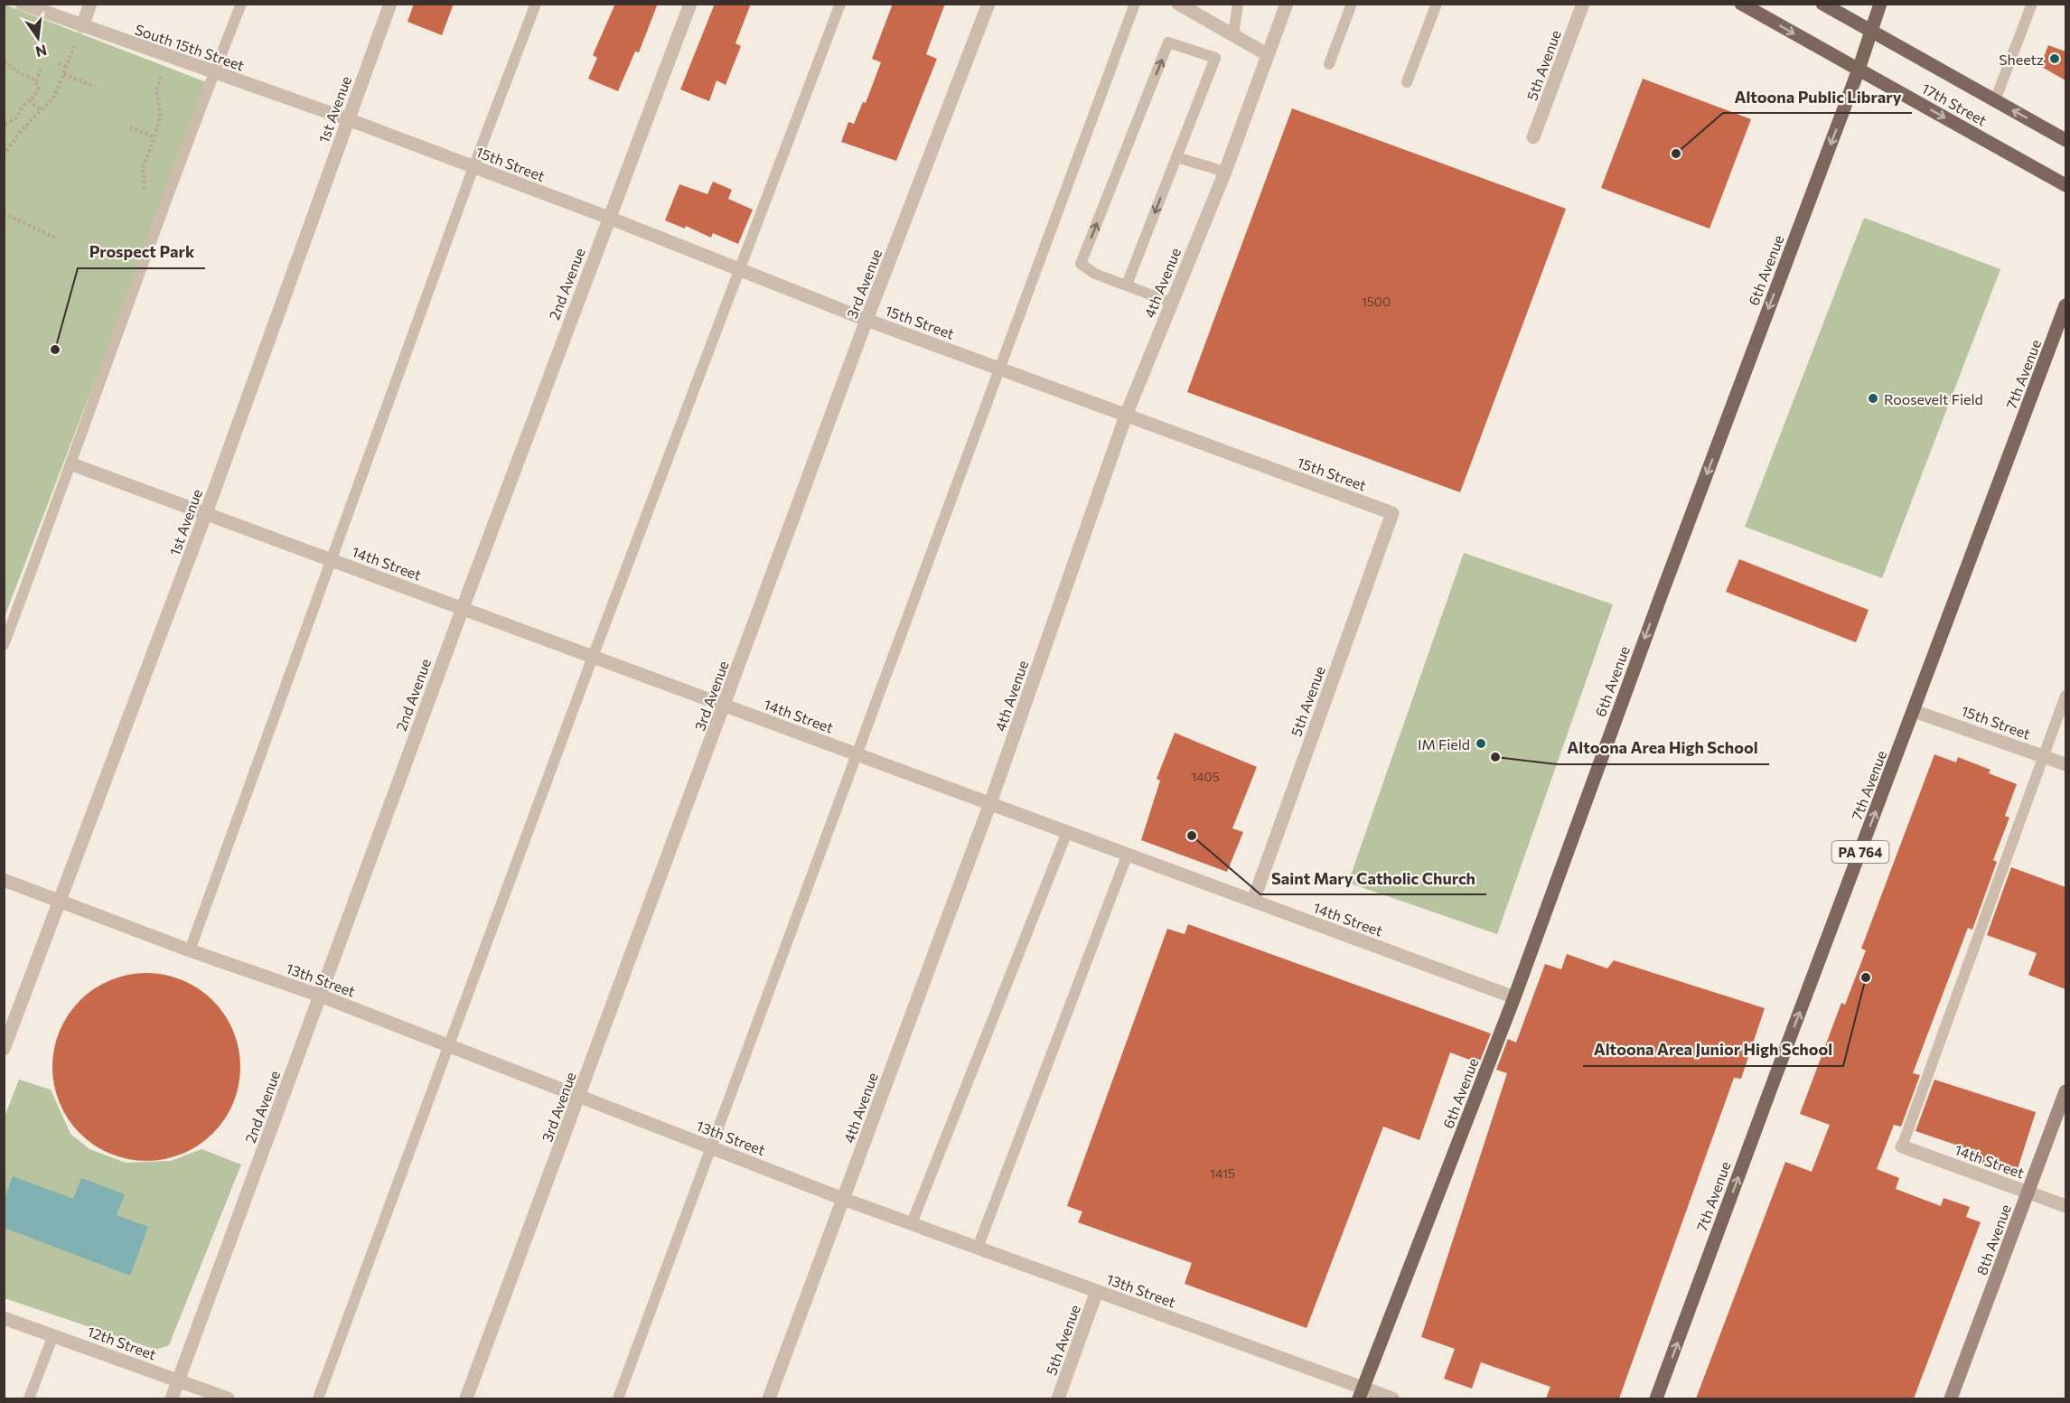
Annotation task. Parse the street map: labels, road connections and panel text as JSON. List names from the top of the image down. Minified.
{"streets":{"main road":["17th Street","6th Avenue","7th Avenue","PA 764"],"street":["South 15th Street","5th Avenue","1st Avenue","15th Street","4th Avenue","2nd Avenue","3rd Avenue","14th Street","13th Street","8th Avenue","12th Street"]},"crossings":[["South 15th Street","1st Avenue"],["South 15th Street","15th Street"],["5th Avenue","15th Street"],["5th Avenue","14th Street"],["5th Avenue","13th Street"],["17th Street","6th Avenue"],["1st Avenue","15th Street"],["1st Avenue","14th Street"],["1st Avenue","13th Street"],["15th Street","4th Avenue"],["15th Street","2nd Avenue"],["15th Street","3rd Avenue"],["15th Street","7th Avenue"],["6th Avenue","14th Street"],["6th Avenue","13th Street"],["4th Avenue","14th Street"],["4th Avenue","13th Street"],["2nd Avenue","14th Street"],["2nd Avenue","13th Street"],["2nd Avenue","12th Street"],["3rd Avenue","14th Street"],["3rd Avenue","13th Street"],["14th Street","8th Avenue"]],"one_way":["6th Avenue","7th Avenue"],"places":["Sheetz","Altoona Public Library","Prospect Park","Roosevelt Field","IM Field","Altoona Area High School","Saint Mary Catholic Church","Altoona Area Junior High School"],"house_numbers":["1500","1405","1415"],"north":"bottom"}
